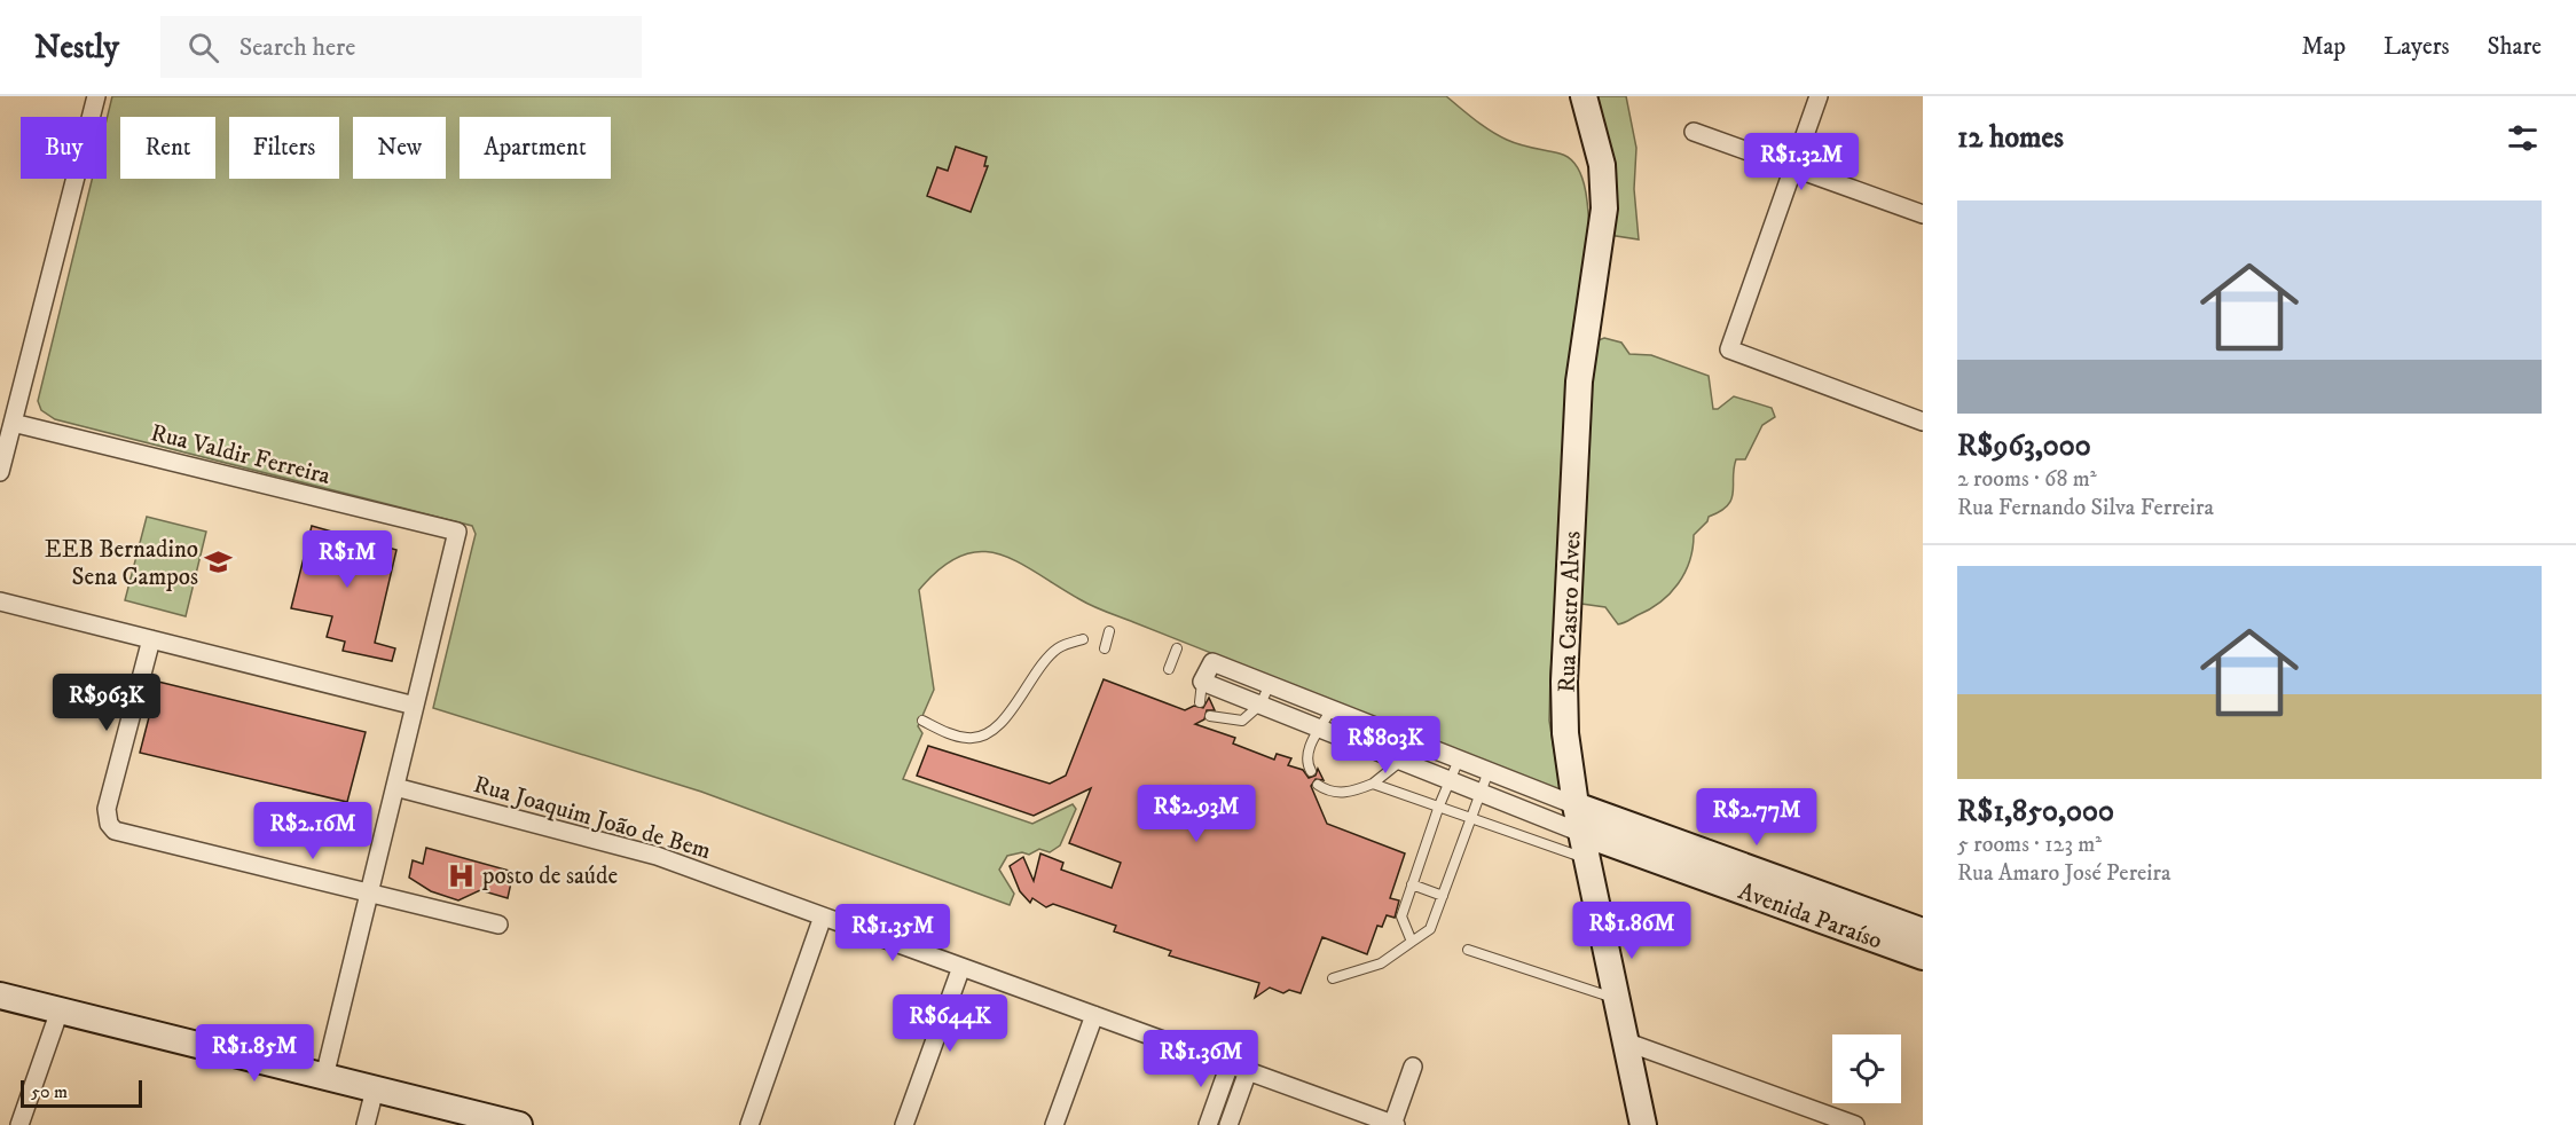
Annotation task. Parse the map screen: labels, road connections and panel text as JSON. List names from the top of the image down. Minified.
{"streets":{"street":["Rua Valdir Ferreira","Rua Castro Alves","Rua Joaquim João de Bem","Avenida Paraíso"]},"crossings":[["Rua Castro Alves","Avenida Paraíso"]],"places":{"school or university":["EEB Bernadino Sena Campos"],"hospital":["posto de saúde"]},"scale_bar":"50 m","page":{"header":"Nestly","search":"Search here","nav":["Map","Layers","Share"],"heading":"12 homes","chip":["Buy","Rent","Filters","New","Apartment"],"price":["R$1.32M","R$1M","R$963K","R$803K","R$2.93M","R$2.77M","R$2.16M","R$1.86M","R$1.35M","R$644K","R$1.85M","R$1.36M"],"list":[{"name":"R$963,000","note":"2 rooms · 68 m² · Rua Fernando Silva Ferreira"},{"name":"R$1,850,000","note":"5 rooms · 123 m² · Rua Amaro José Pereira"}],"scale":"50 m"}}
